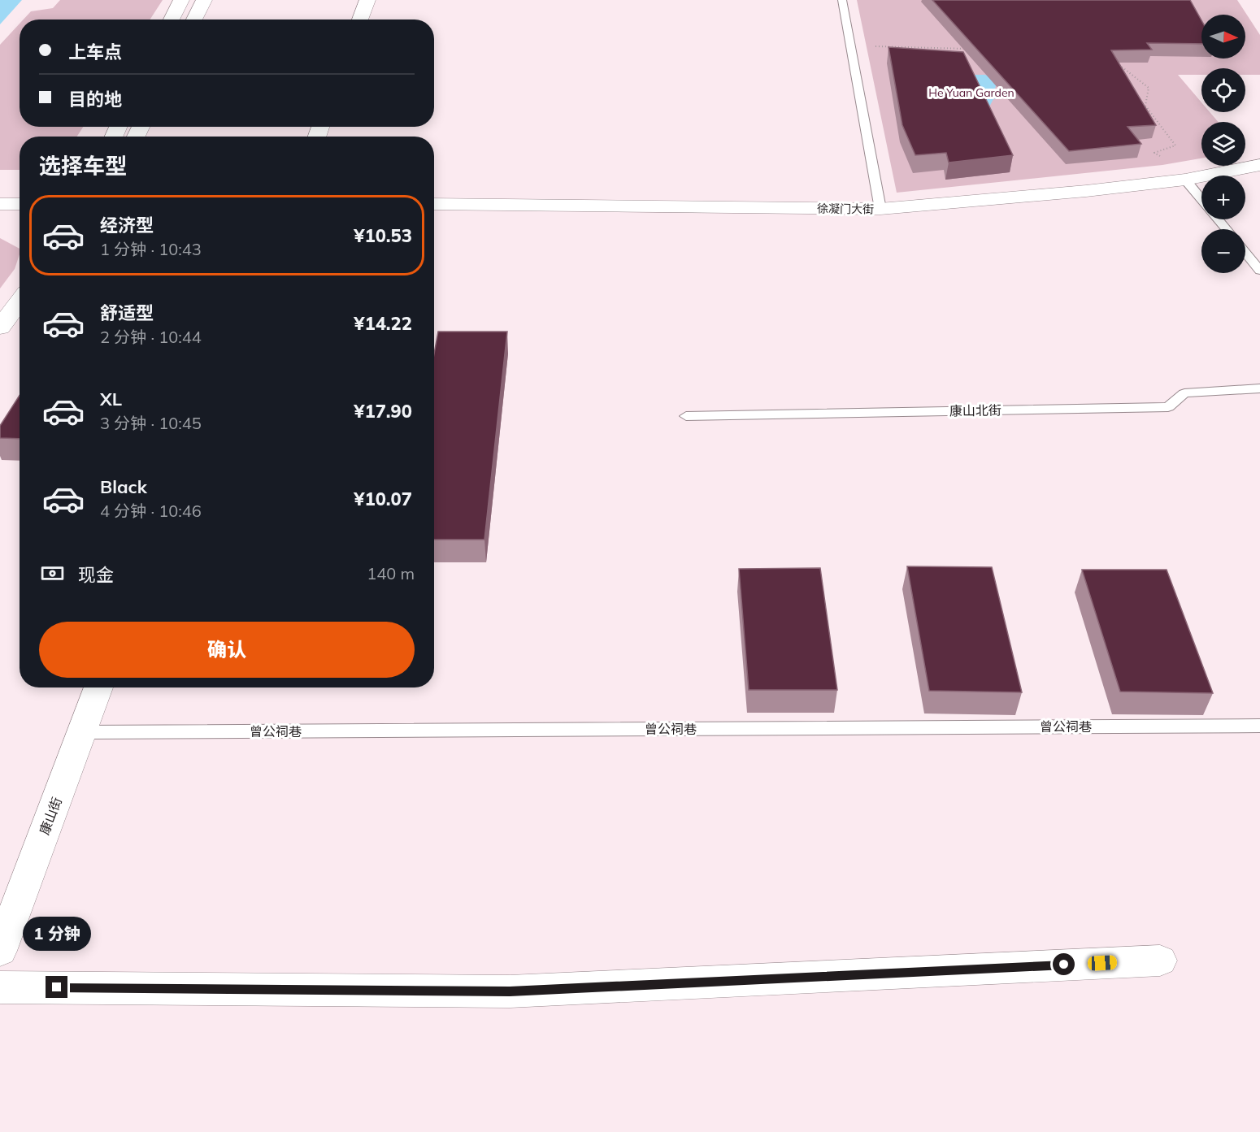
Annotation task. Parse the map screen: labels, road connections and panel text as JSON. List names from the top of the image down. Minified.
{"streets":{"street":["徐凝门大街","康山街"],"lane":["康山北街","曾公祠巷"]},"crossings":[["曾公祠巷","康山街"]],"parks":["He Yuan Garden"],"north":"right","page":{"map_buttons":["+","−"],"banner":["上车点","目的地"],"heading":"选择车型","list":[{"name":"经济型","note":"1 分钟 · 10:43","value":"¥10.53"},{"name":"舒适型","note":"2 分钟 · 10:44","value":"¥14.22"},{"name":"XL","note":"3 分钟 · 10:45","value":"¥17.90"},{"name":"Black","note":"4 分钟 · 10:46","value":"¥10.07"}],"pay":["现金","140 m"],"buttons":"确认","bubble":"1 分钟"}}
